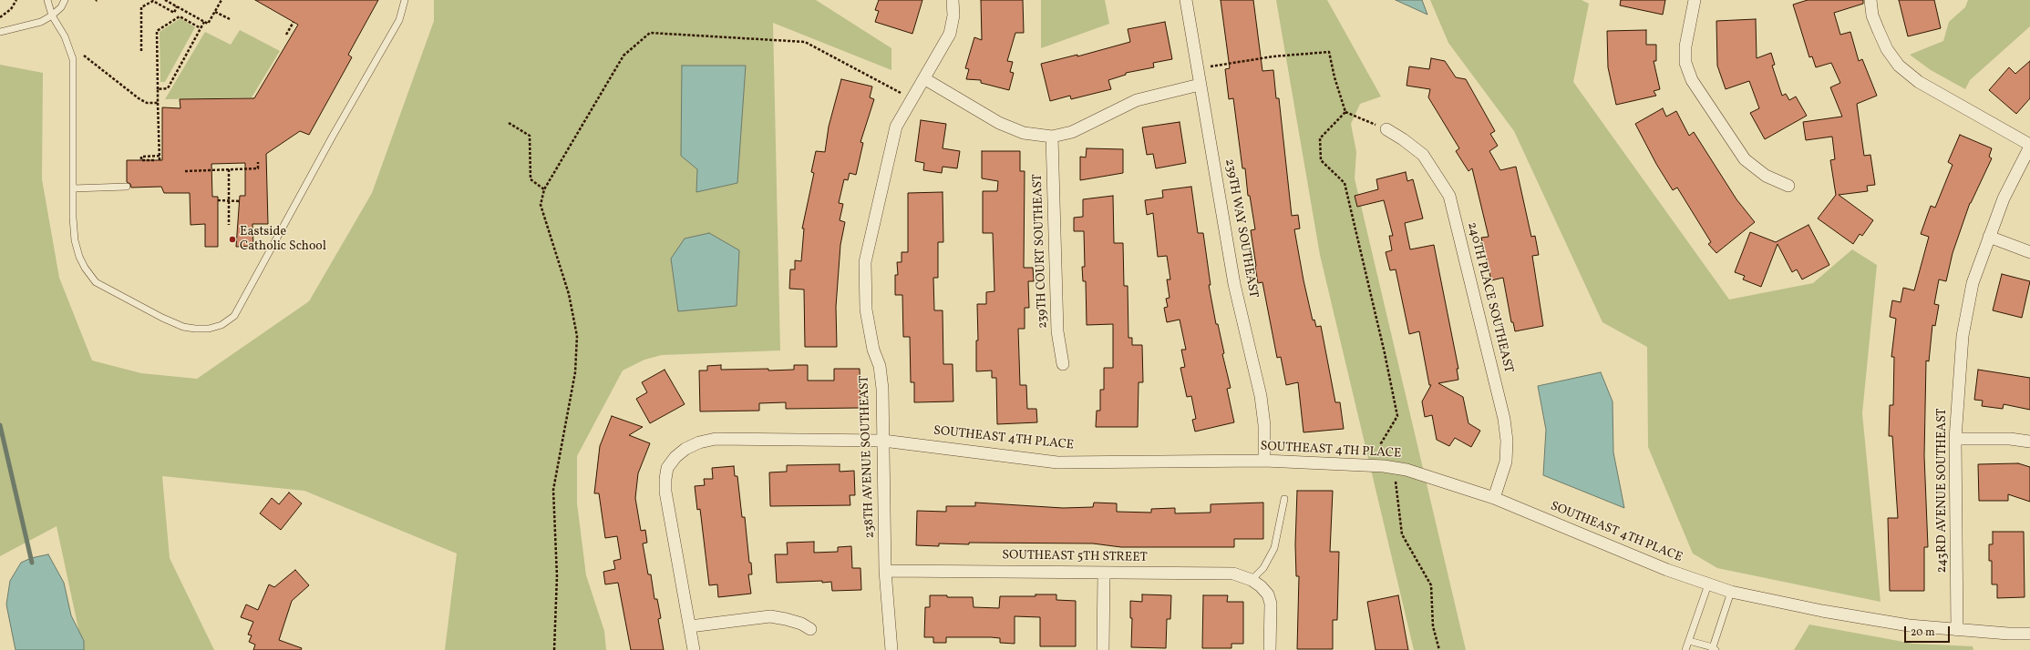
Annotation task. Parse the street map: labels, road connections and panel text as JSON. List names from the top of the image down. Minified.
{"streets":{"street":["239TH WAY SOUTHEAST","239TH COURT SOUTHEAST","240TH PLACE SOUTHEAST","SOUTHEAST 4TH PLACE","238TH AVENUE SOUTHEAST","243RD AVENUE SOUTHEAST","SOUTHEAST 5TH STREET"]},"crossings":[["239TH WAY SOUTHEAST","SOUTHEAST 4TH PLACE"],["240TH PLACE SOUTHEAST","SOUTHEAST 4TH PLACE"],["SOUTHEAST 4TH PLACE","238TH AVENUE SOUTHEAST"],["SOUTHEAST 4TH PLACE","243RD AVENUE SOUTHEAST"],["238TH AVENUE SOUTHEAST","SOUTHEAST 5TH STREET"]],"places":["Eastside Catholic School"],"scale_bar":"20 m"}
